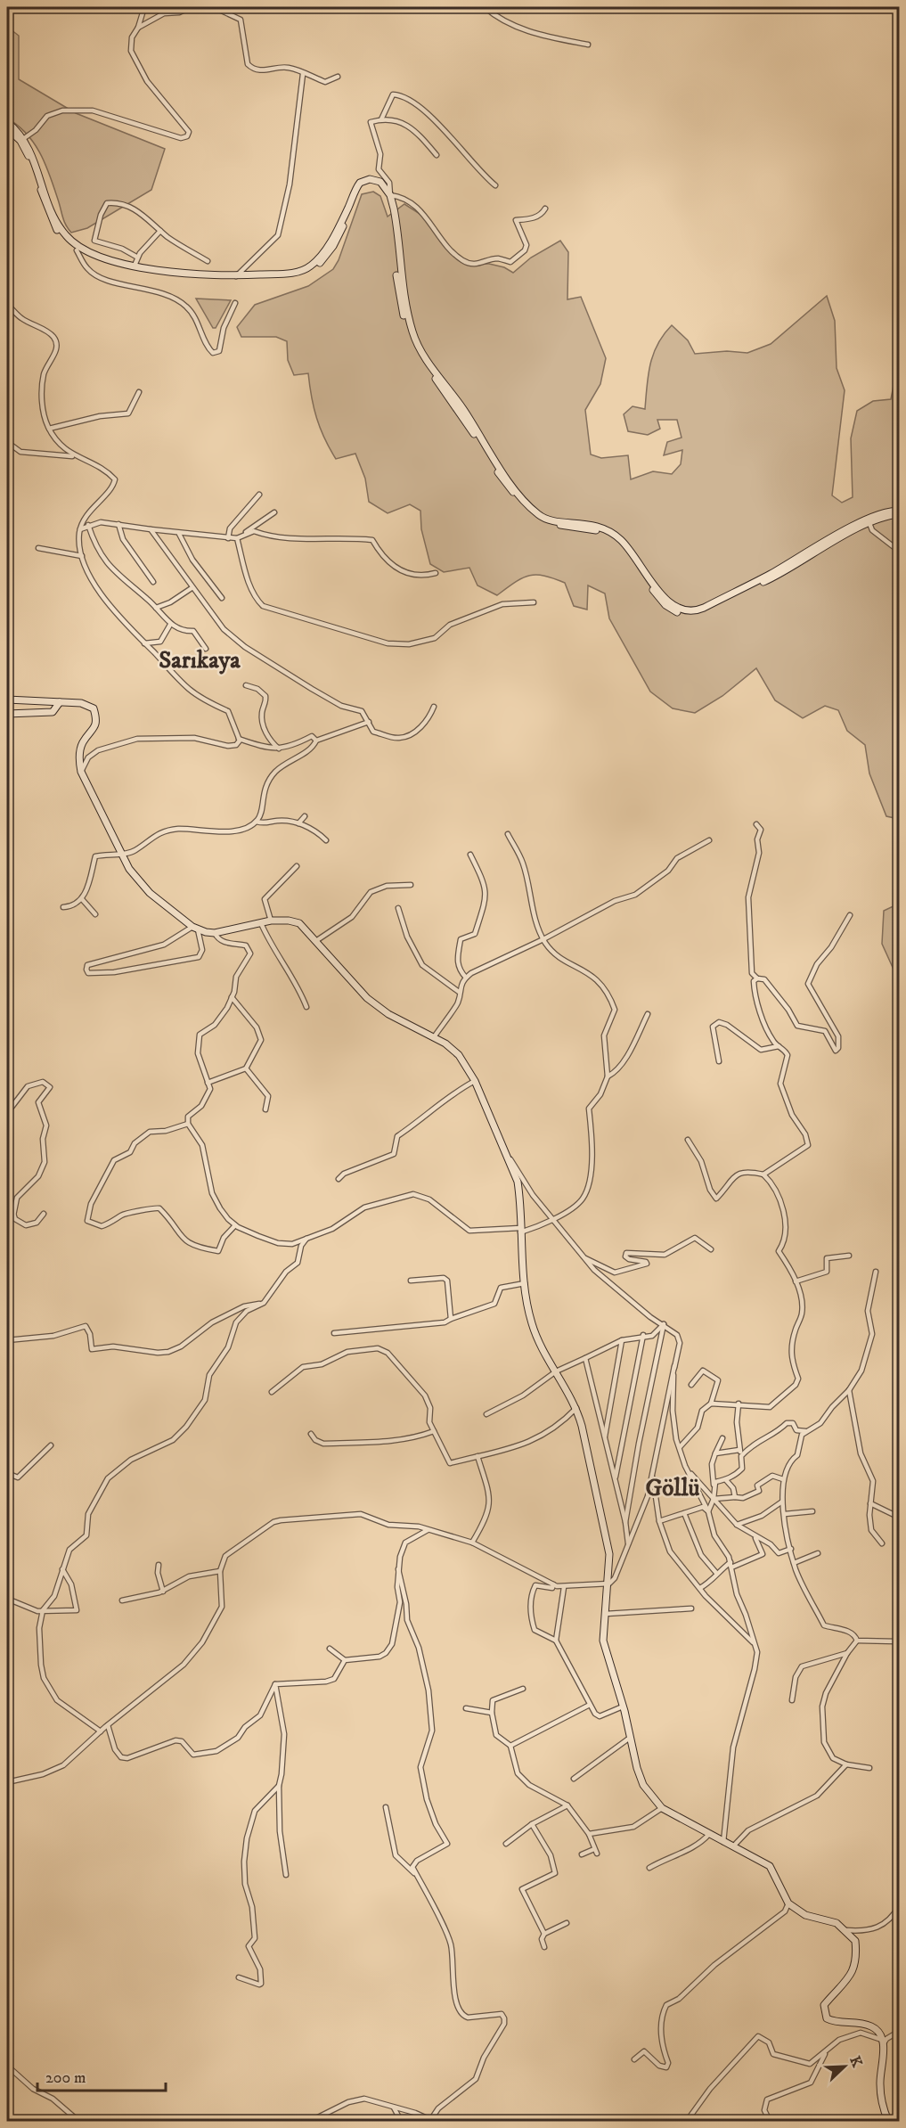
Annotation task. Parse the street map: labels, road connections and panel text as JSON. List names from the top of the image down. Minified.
{"districts":["Sarıkaya","Göllü"],"scale_bar":"200 m","north":"top right"}
